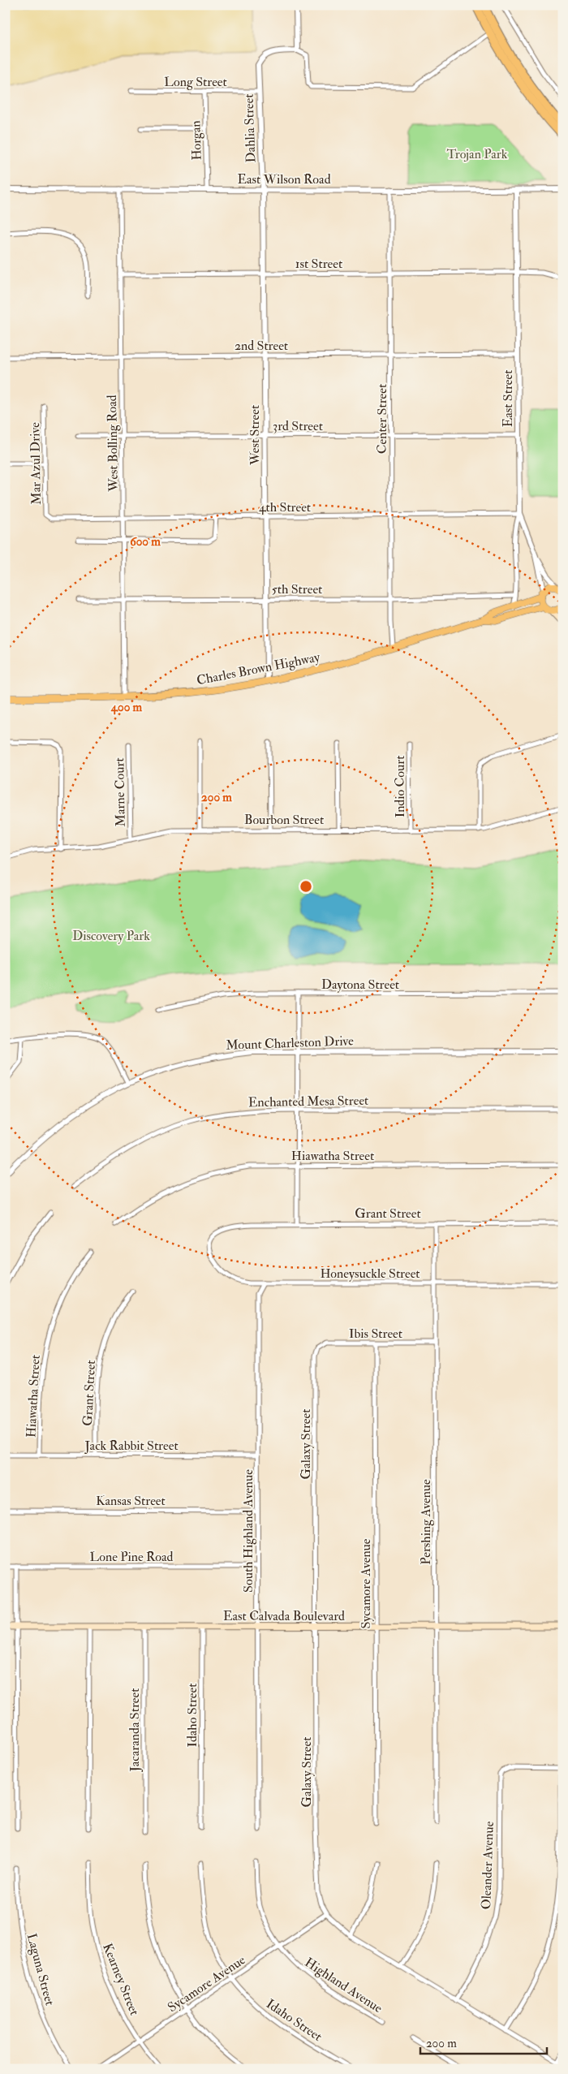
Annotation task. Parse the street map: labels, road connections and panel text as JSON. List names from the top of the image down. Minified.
{"streets":{"main road":["Charles Brown Highway","East Calvada Boulevard"],"street":["Long Street","Dahlia Street","Horgan","East Wilson Road","1st Street","2nd Street","East Street","Center Street","3rd Street","West Street","West Bolling Road","Mar Azul Drive","4th Street","5th Street","Indio Court","Marne Court","Bourbon Street","Daytona Street","Mount Charleston Drive","Enchanted Mesa Street","Hiawatha Street","Grant Street","Honeysuckle Street","Ibis Street","Galaxy Street","Jack Rabbit Street","Kansas Street","Pershing Avenue","South Highland Avenue","Lone Pine Road","Sycamore Avenue","Idaho Street","Jacaranda Street","Oleander Avenue","Laguna Street","Kearney Street","Highland Avenue"]},"crossings":[["Long Street","Dahlia Street"],["Long Street","Horgan"],["Dahlia Street","East Wilson Road"],["Dahlia Street","West Street"],["Horgan","East Wilson Road"],["East Wilson Road","East Street"],["East Wilson Road","Center Street"],["East Wilson Road","West Street"],["East Wilson Road","West Bolling Road"],["1st Street","East Street"],["1st Street","Center Street"],["1st Street","West Street"],["1st Street","West Bolling Road"],["2nd Street","East Street"],["2nd Street","Center Street"],["2nd Street","West Street"],["2nd Street","West Bolling Road"],["East Street","3rd Street"],["East Street","4th Street"],["East Street","5th Street"],["East Street","Charles Brown Highway"],["Center Street","3rd Street"],["Center Street","4th Street"],["Center Street","5th Street"],["Center Street","Charles Brown Highway"],["3rd Street","West Street"],["3rd Street","West Bolling Road"],["West Street","4th Street"],["West Street","5th Street"],["West Street","Charles Brown Highway"],["West Bolling Road","4th Street"],["West Bolling Road","5th Street"],["West Bolling Road","Charles Brown Highway"],["Mar Azul Drive","4th Street"],["Indio Court","Bourbon Street"],["Marne Court","Bourbon Street"],["Hiawatha Street","Jack Rabbit Street"],["Grant Street","Honeysuckle Street"],["Grant Street","Jack Rabbit Street"],["Grant Street","Pershing Avenue"],["Honeysuckle Street","Pershing Avenue"],["Honeysuckle Street","South Highland Avenue"],["Ibis Street","Galaxy Street"],["Ibis Street","Pershing Avenue"],["Ibis Street","Sycamore Avenue"],["Galaxy Street","Sycamore Avenue"],["Galaxy Street","East Calvada Boulevard"],["Galaxy Street","Oleander Avenue"],["Jack Rabbit Street","South Highland Avenue"],["Kansas Street","South Highland Avenue"],["Pershing Avenue","East Calvada Boulevard"],["South Highland Avenue","Lone Pine Road"],["South Highland Avenue","East Calvada Boulevard"],["Sycamore Avenue","East Calvada Boulevard"],["Sycamore Avenue","Idaho Street"],["Sycamore Avenue","Kearney Street"],["Sycamore Avenue","Highland Avenue"],["East Calvada Boulevard","Idaho Street"],["East Calvada Boulevard","Jacaranda Street"]],"parks":["Trojan Park","Discovery Park"],"scale_bar":"200 m","rings":["600 m","400 m","200 m"]}
